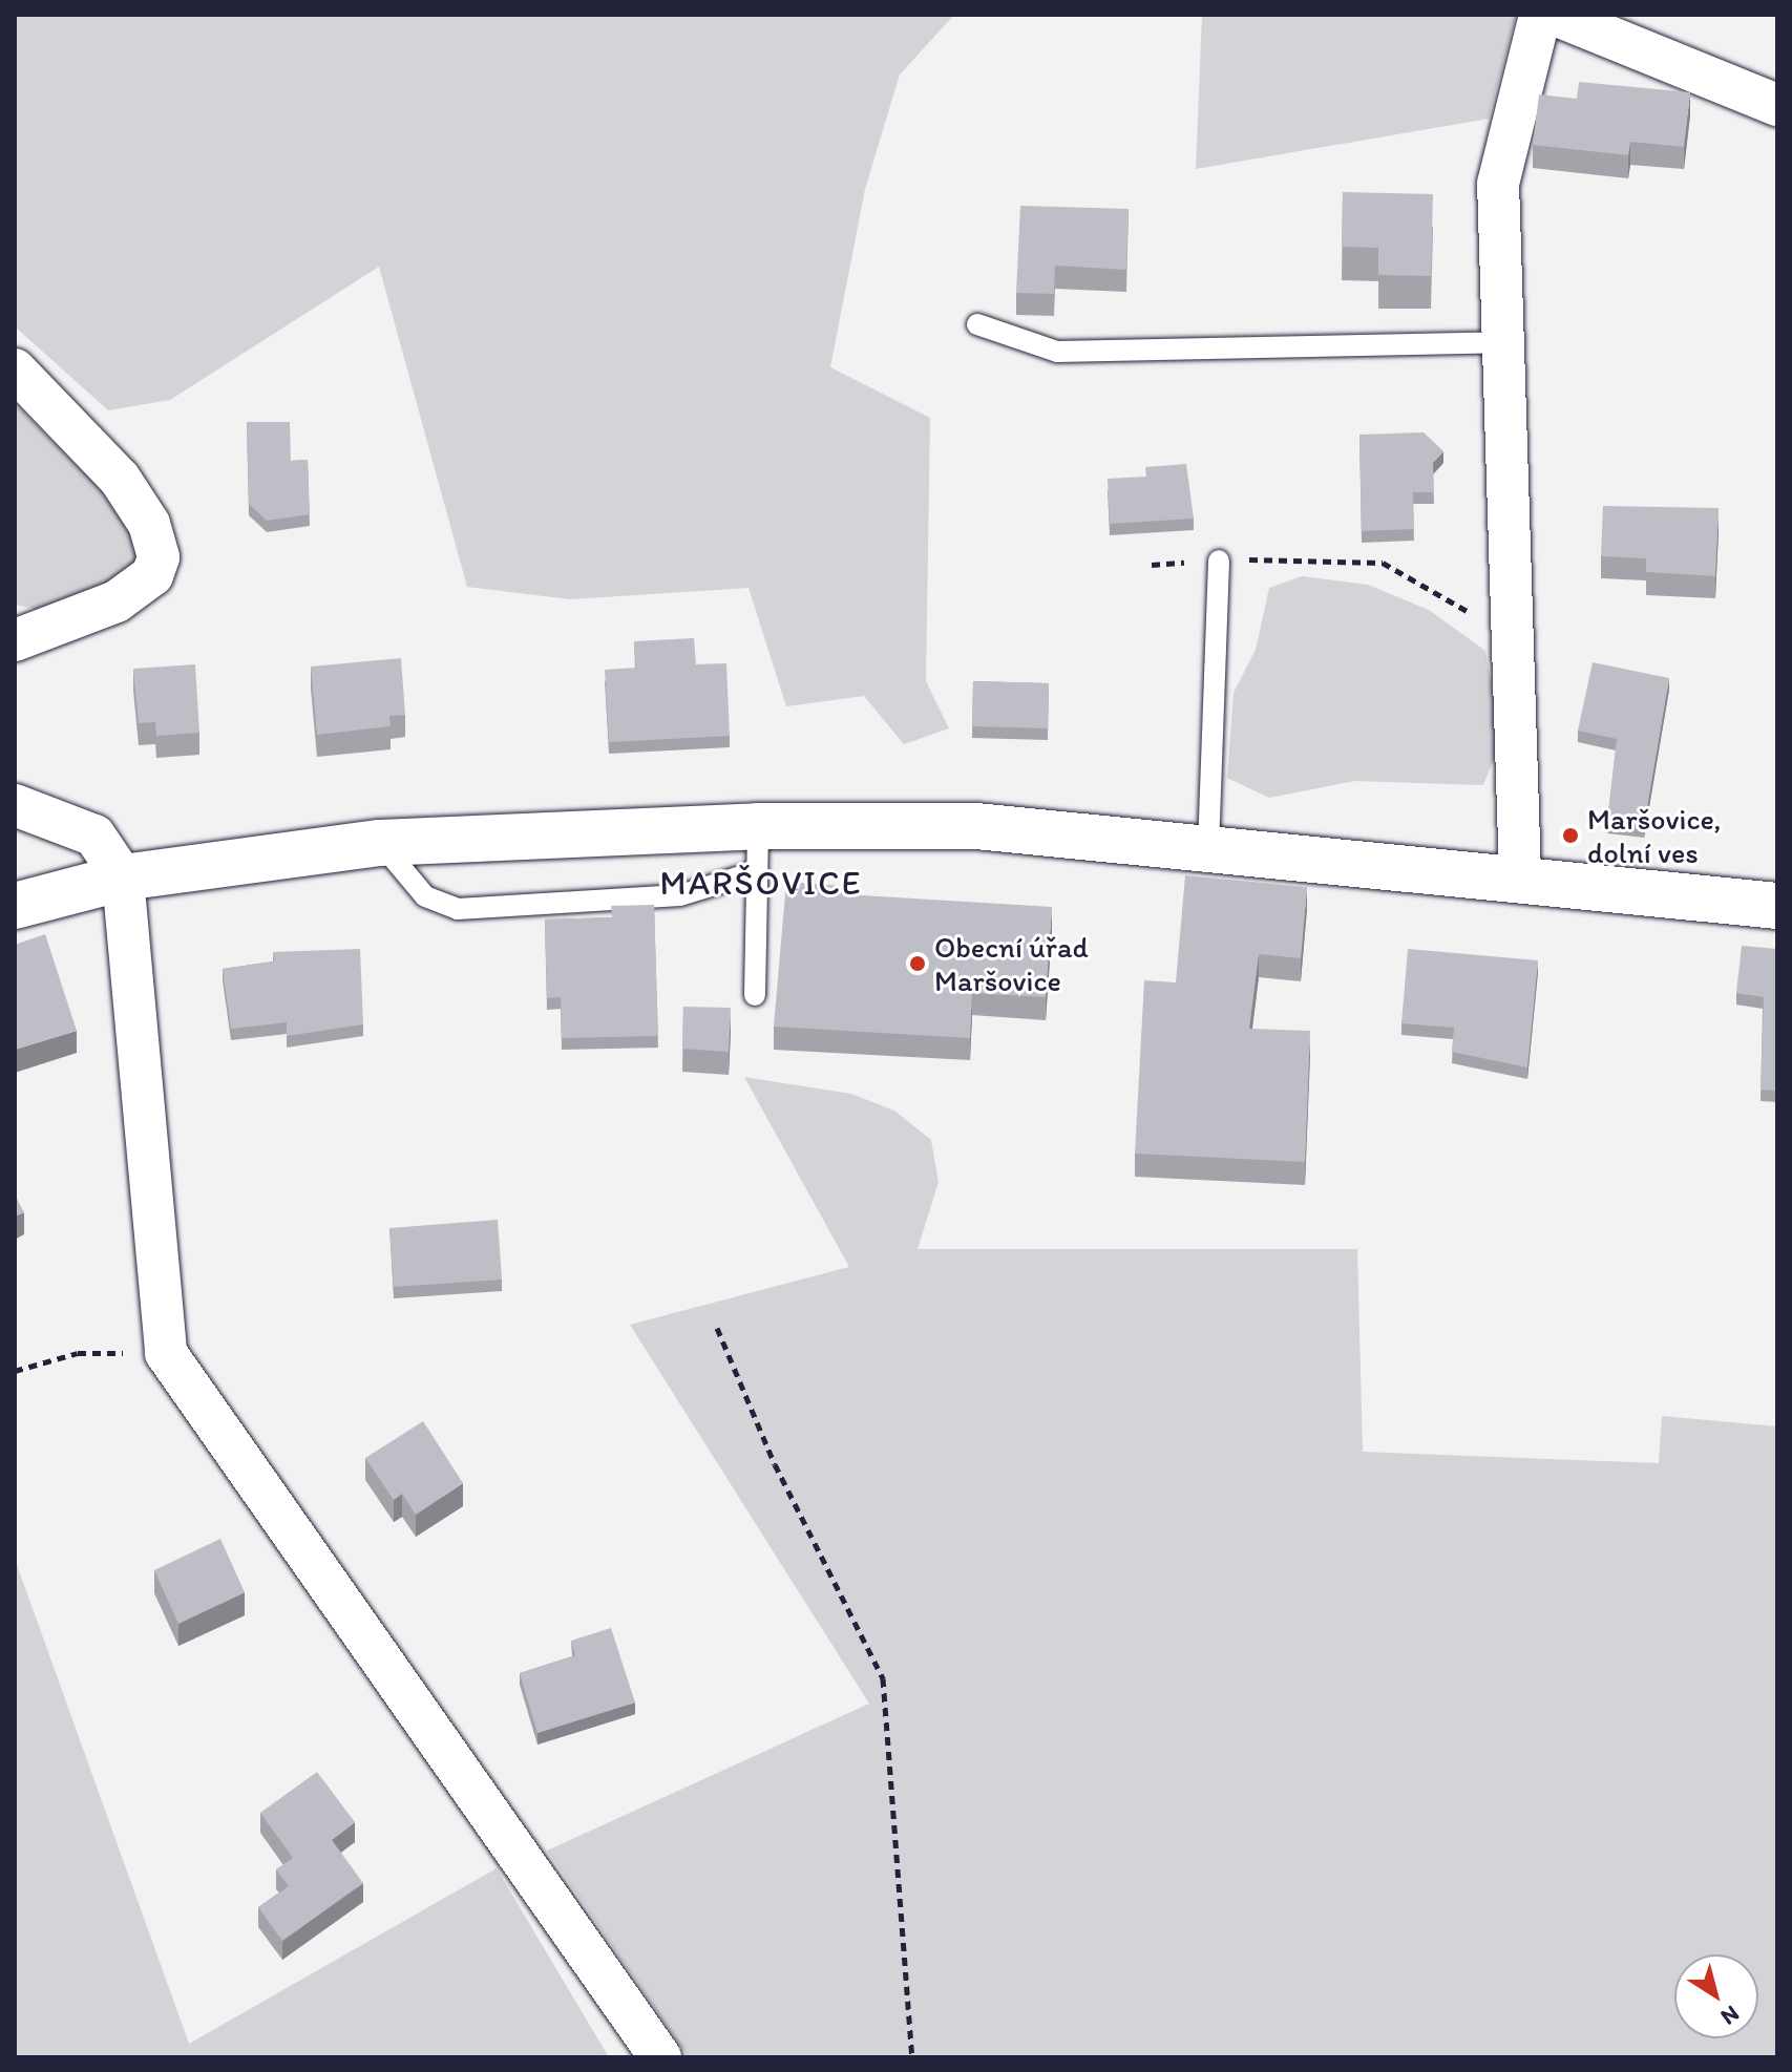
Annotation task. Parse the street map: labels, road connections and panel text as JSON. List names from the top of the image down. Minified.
{"districts":["MARŠOVICE"],"places":["Maršovice, dolní ves","Obecní úřad Maršovice"],"north":"bottom right"}
